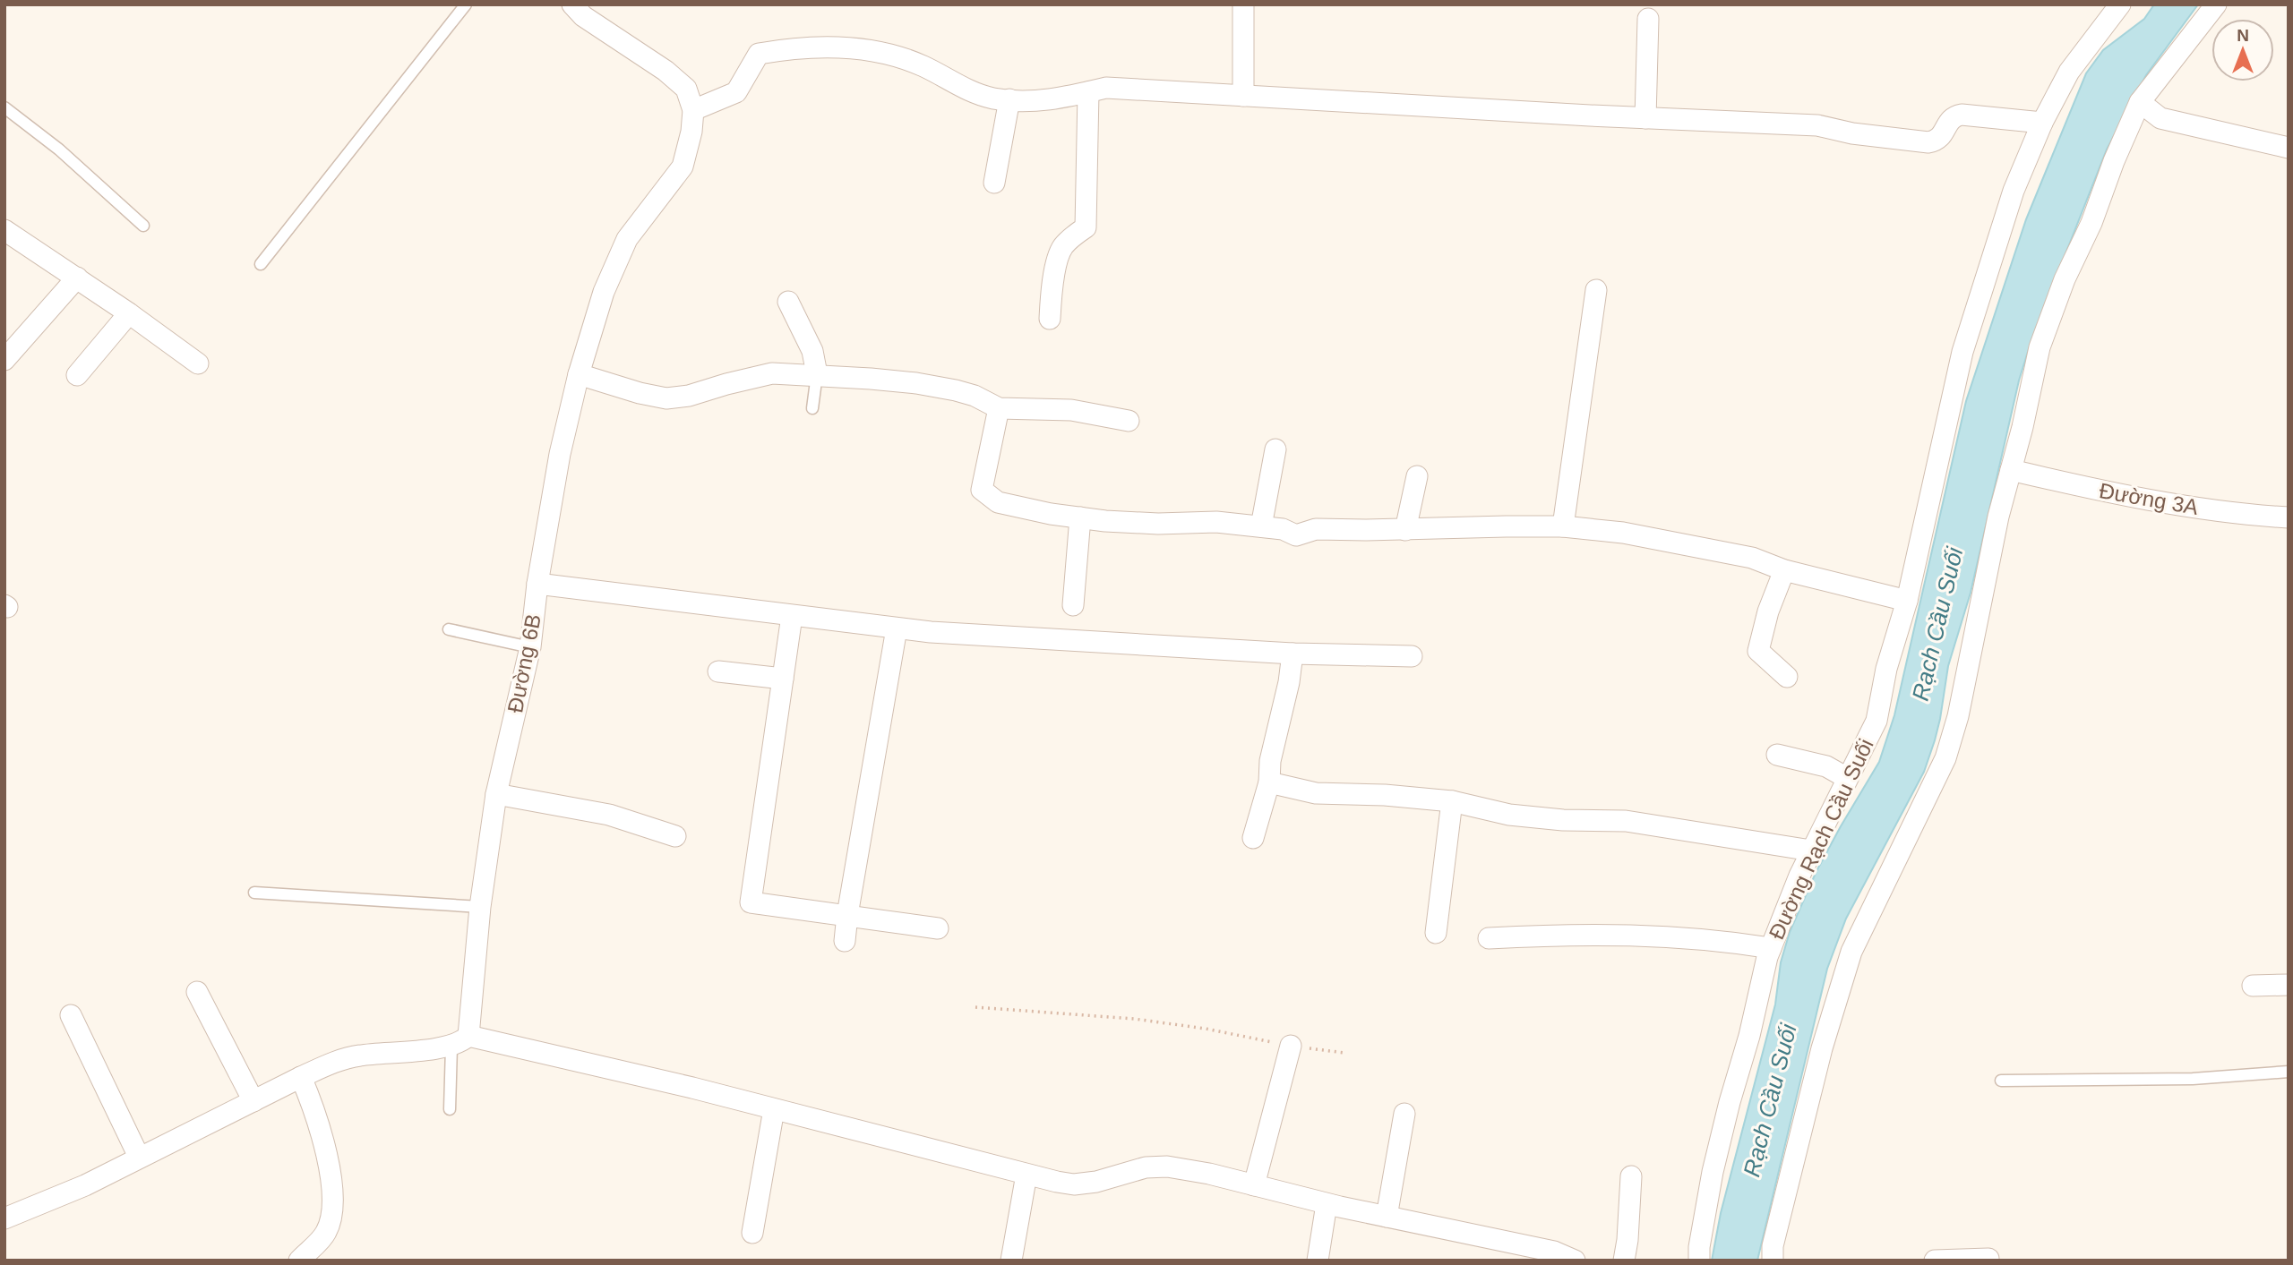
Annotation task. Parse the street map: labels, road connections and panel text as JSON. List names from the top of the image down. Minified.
{"streets":{"street":["Đường 3A","Đường 6B","Đường Rạch Cầu Suối"]},"water":["Rạch Cầu Suối"],"north":"top"}
